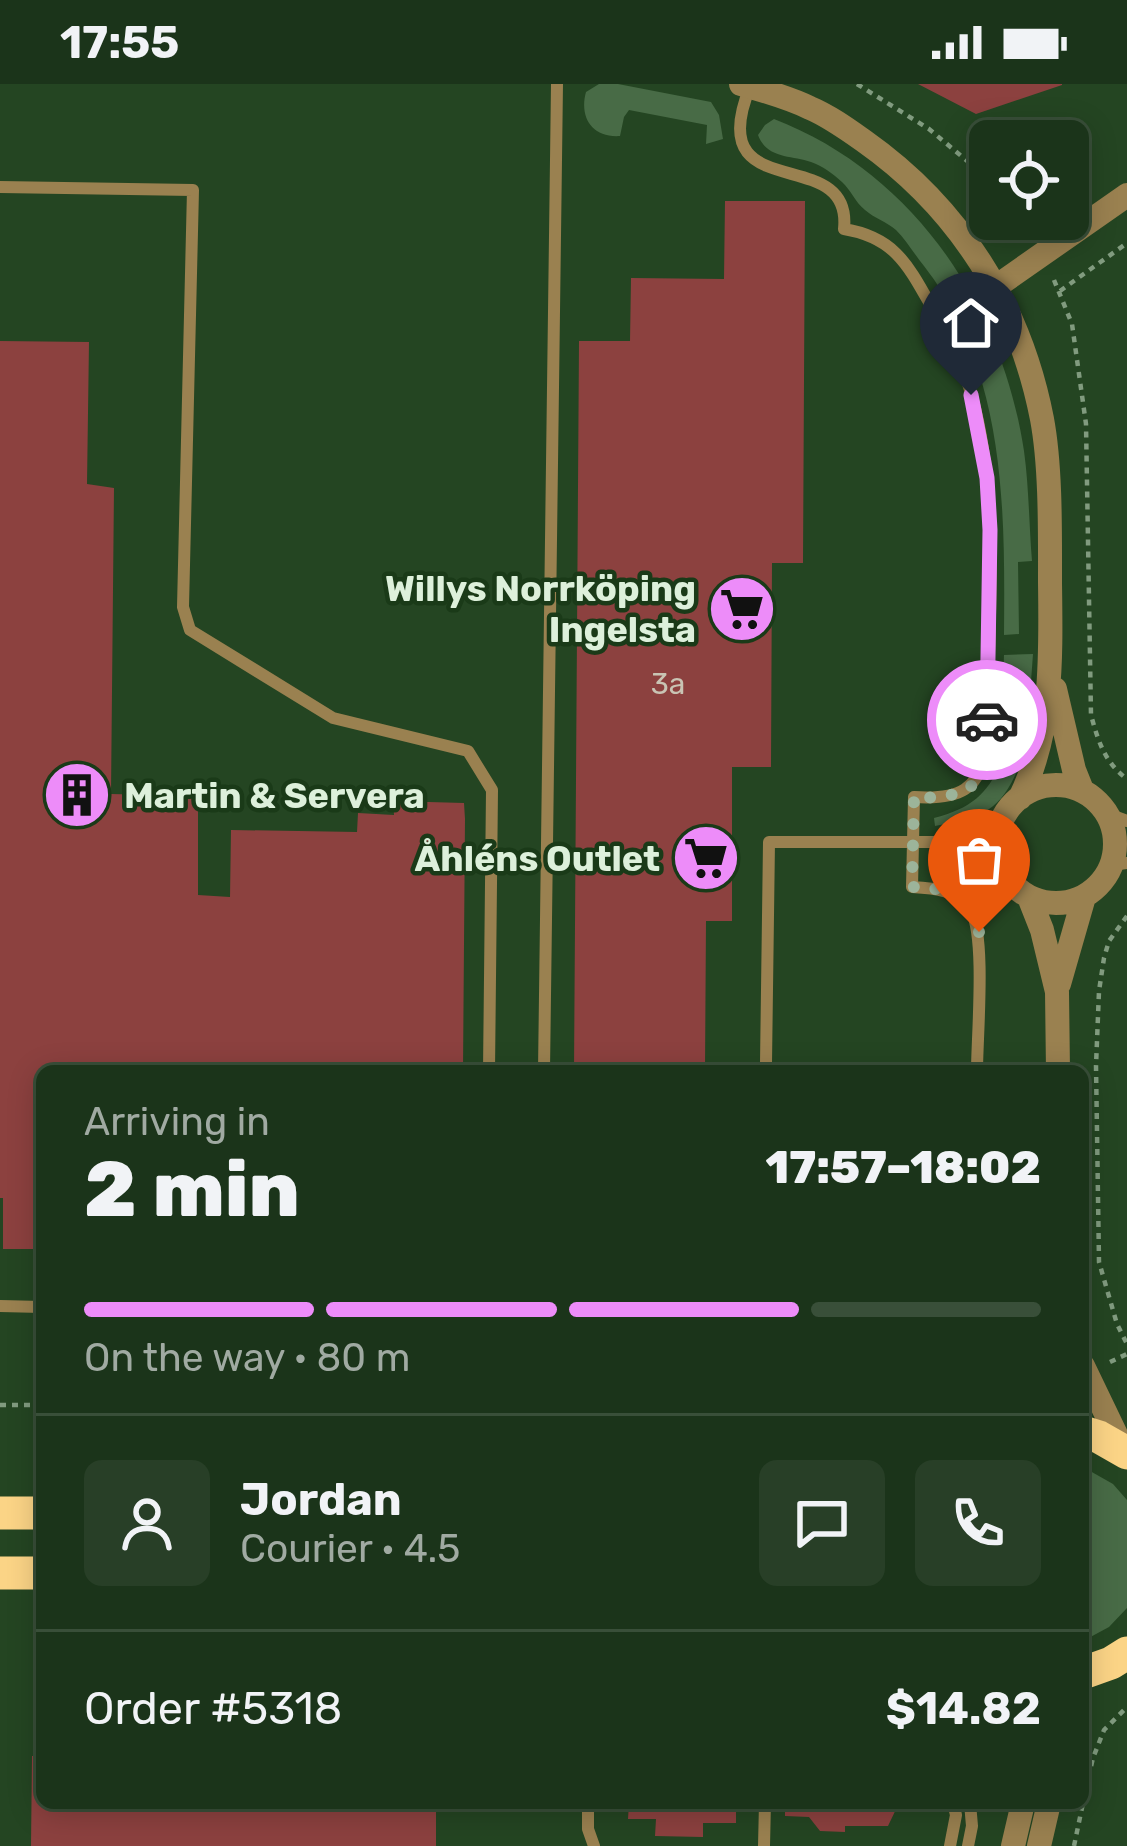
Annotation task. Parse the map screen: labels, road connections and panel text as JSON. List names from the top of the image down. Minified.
{"places":{"supermarket":["Willys Norrköping Ingelsta","Åhléns Outlet"],"building":["Martin & Servera"]},"house_numbers":["3a"],"page":{"status":"17:55","heading":["2 min","Arriving in","17:57–18:02"],"panel":["Jordan","Courier · 4.5","Order #5318","$14.82"],"bar":"On the way · 80 m"}}
